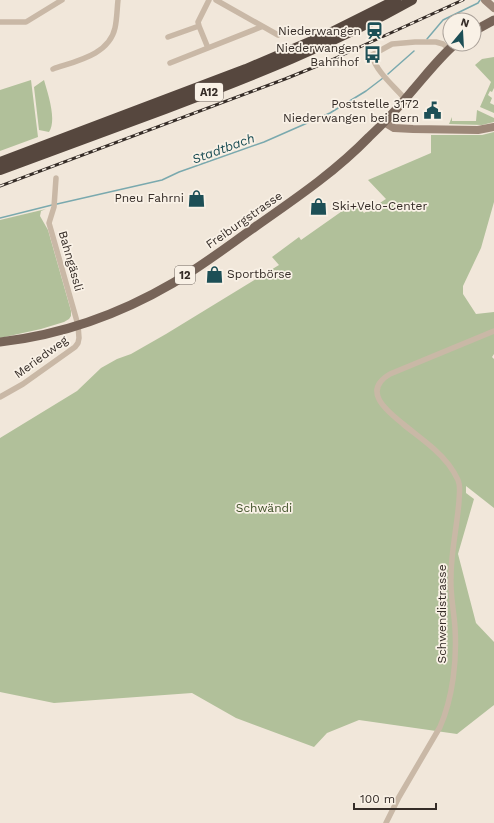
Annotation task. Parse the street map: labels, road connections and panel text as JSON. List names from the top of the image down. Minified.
{"streets":{"highway":["A12"],"main road":["Freiburgstrasse","12"],"street":["Bahngässli","Meriedweg","Schwendistrasse"]},"crossings":[["Freiburgstrasse","Bahngässli"],["Freiburgstrasse","Meriedweg"],["Bahngässli","Meriedweg"]],"water":["Stadtbach"],"parks":["Schwändi"],"places":{"station":["Niederwangen"],"bus stop":["Niederwangen Bahnhof"],"public building":["Poststelle 3172 Niederwangen bei Bern"],"shop":["Pneu Fahrni","Ski+Velo-Center","Sportbörse"]},"scale_bar":"100 m","north":"top"}
